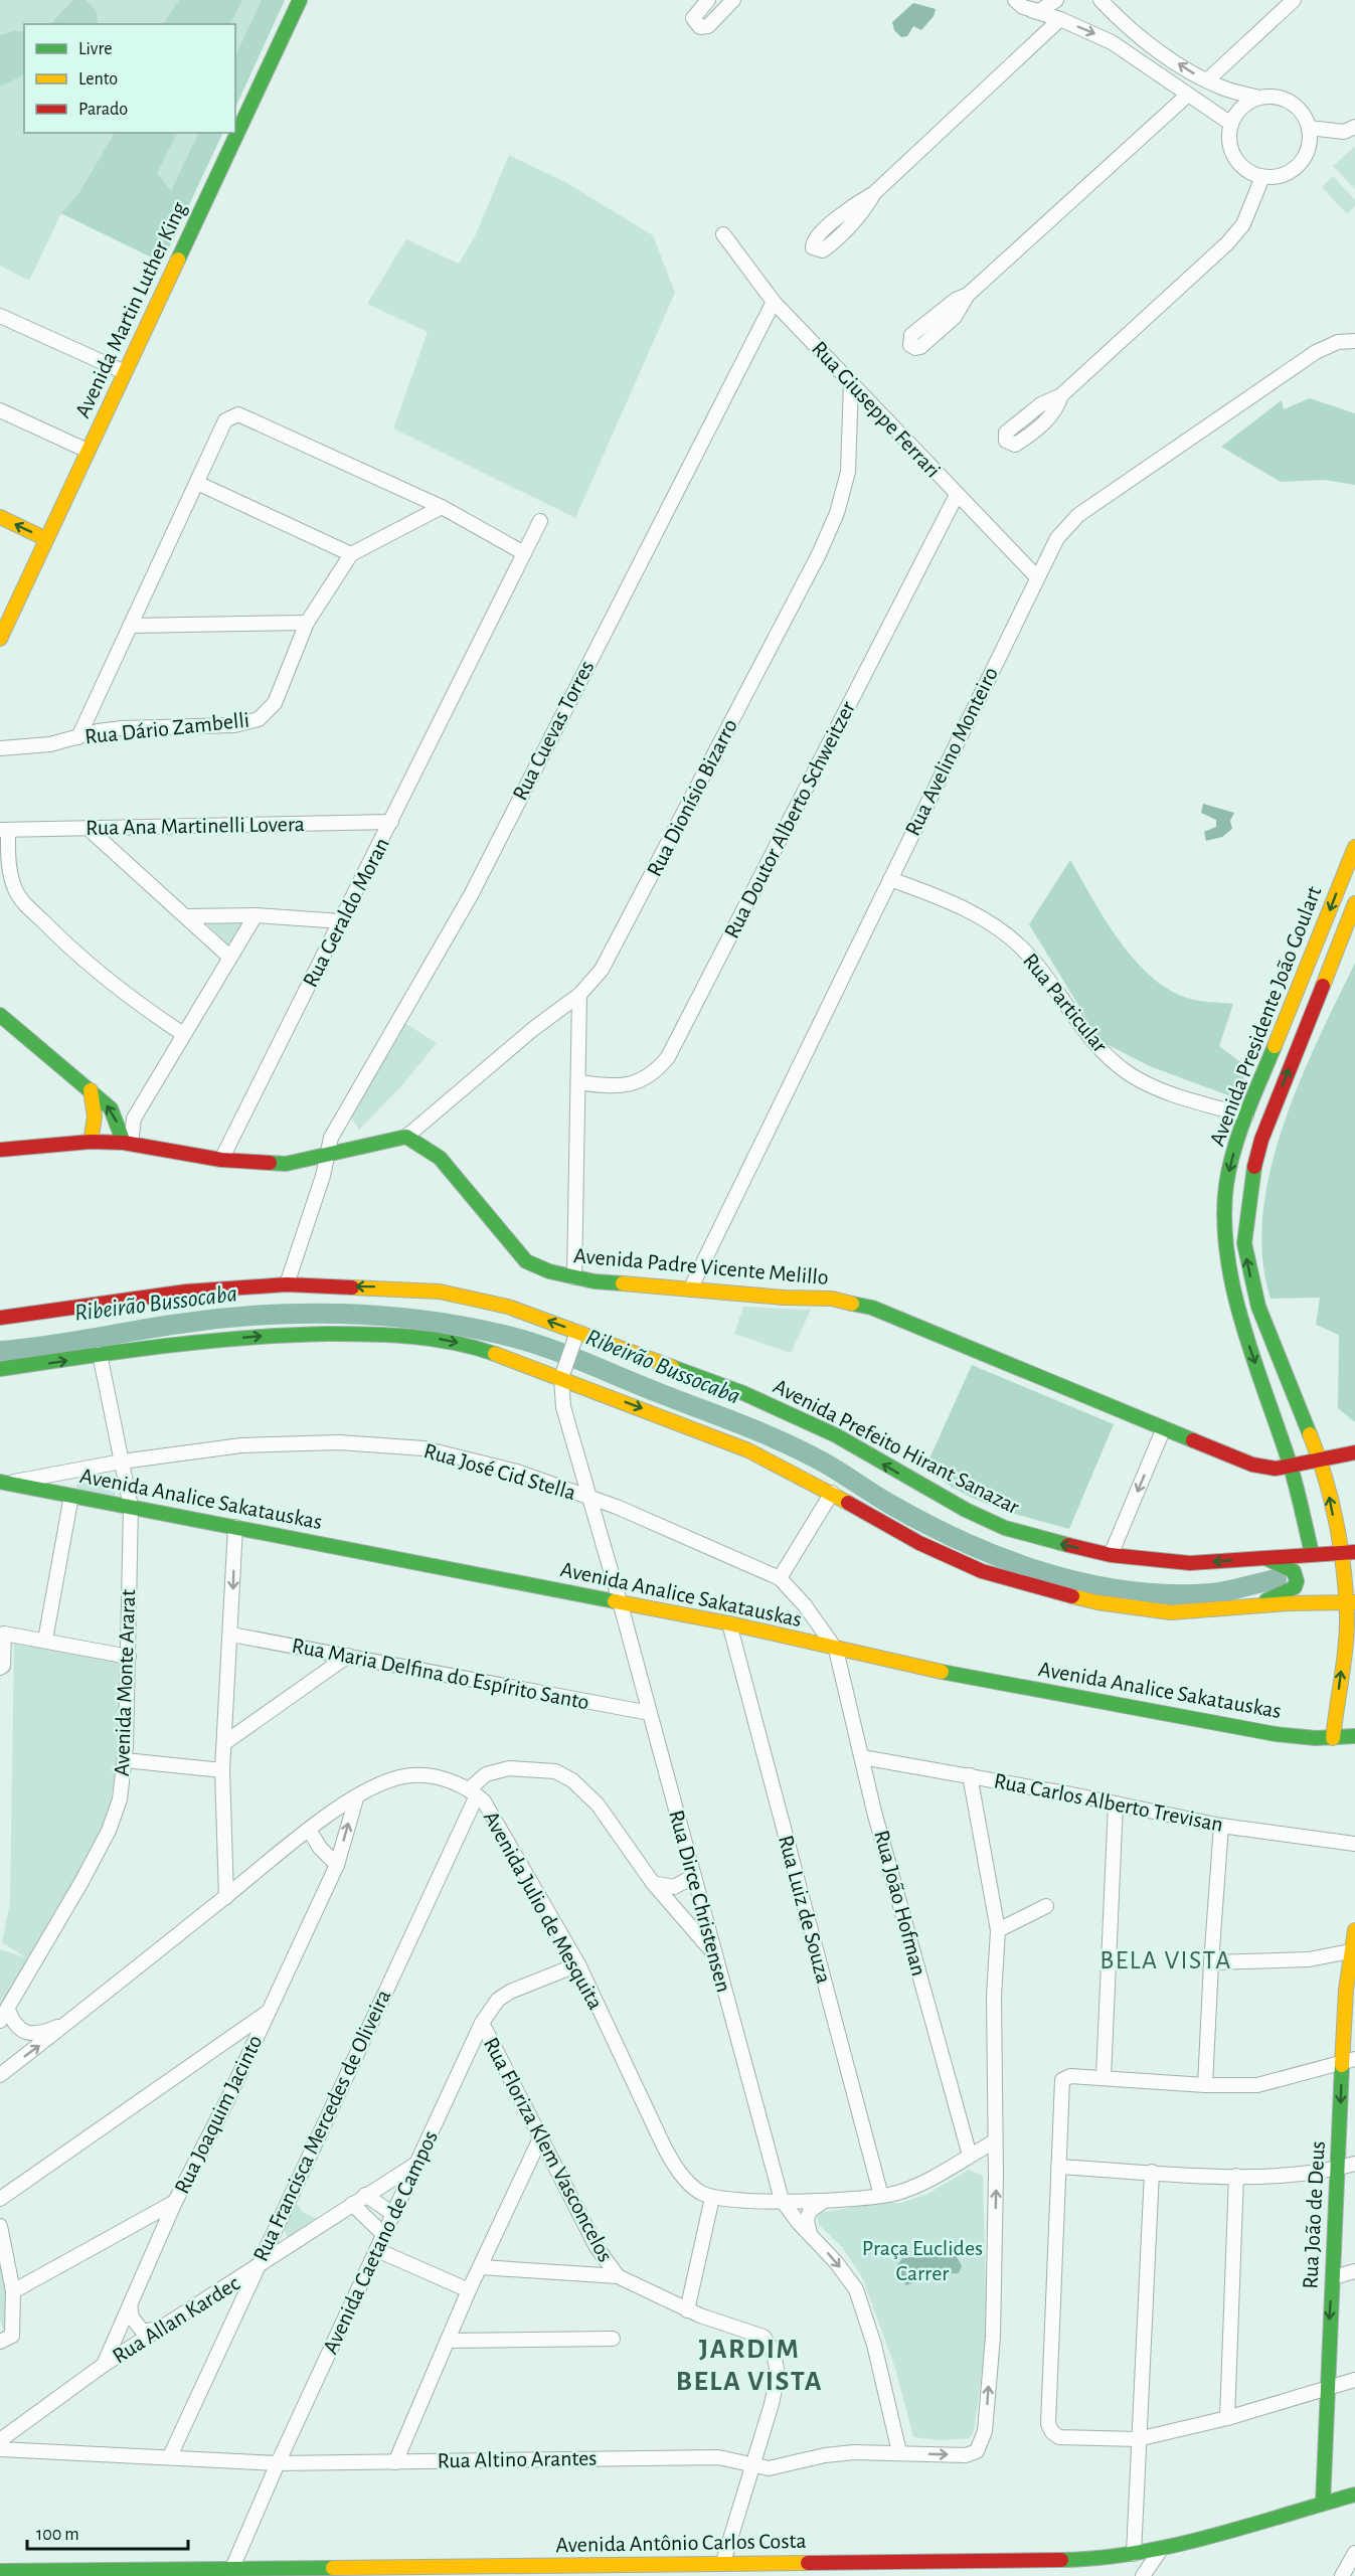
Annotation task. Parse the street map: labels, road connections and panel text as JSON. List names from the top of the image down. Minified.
{"streets":{"main road":["Avenida Martin Luther King","Avenida Presidente João Goulart","Avenida Padre Vicente Melillo","Avenida Prefeito Hirant Sanazar","Avenida Analice Sakatauskas","Rua João de Deus","Avenida Antônio Carlos Costa"],"street":["Rua Giuseppe Ferrari","Rua Dário Zambelli","Rua Cuevas Torres","Rua Avelino Monteiro","Rua Dionísio Bizarro","Rua Doutor Alberto Schweitzer","Rua Ana Martinelli Lovera","Rua Geraldo Moran","Rua Particular","Rua José Cid Stella","Rua Maria Delfina do Espírito Santo","Avenida Monte Ararat","Rua Carlos Alberto Trevisan","Rua Dirce Christensen","Rua João Hofman","Rua Luiz de Souza","Avenida Julio de Mesquita","Rua Joaquim Jacinto","Rua Francisca Mercedes de Oliveira","Rua Floriza Klem Vasconcelos","Avenida Caetano de Campos","Rua Allan Kardec","Rua Altino Arantes"]},"crossings":[["Rua Giuseppe Ferrari","Rua Cuevas Torres"],["Rua Giuseppe Ferrari","Rua Avelino Monteiro"],["Rua Giuseppe Ferrari","Rua Dionísio Bizarro"],["Rua Giuseppe Ferrari","Rua Doutor Alberto Schweitzer"],["Rua Cuevas Torres","Avenida Prefeito Hirant Sanazar"],["Rua Avelino Monteiro","Rua Particular"],["Rua Avelino Monteiro","Avenida Padre Vicente Melillo"],["Rua Dionísio Bizarro","Avenida Padre Vicente Melillo"],["Rua Ana Martinelli Lovera","Rua Geraldo Moran"],["Rua Particular","Avenida Presidente João Goulart"],["Avenida Presidente João Goulart","Avenida Padre Vicente Melillo"],["Avenida Presidente João Goulart","Avenida Prefeito Hirant Sanazar"],["Avenida Presidente João Goulart","Avenida Analice Sakatauskas"],["Rua José Cid Stella","Avenida Analice Sakatauskas"],["Rua José Cid Stella","Avenida Monte Ararat"],["Rua José Cid Stella","Rua Dirce Christensen"],["Rua José Cid Stella","Rua João Hofman"],["Avenida Analice Sakatauskas","Avenida Monte Ararat"],["Avenida Analice Sakatauskas","Rua Dirce Christensen"],["Avenida Analice Sakatauskas","Rua João Hofman"],["Avenida Analice Sakatauskas","Rua Luiz de Souza"],["Rua Maria Delfina do Espírito Santo","Rua Dirce Christensen"],["Avenida Monte Ararat","Avenida Julio de Mesquita"],["Rua Carlos Alberto Trevisan","Rua João Hofman"],["Rua Dirce Christensen","Avenida Julio de Mesquita"],["Rua João Hofman","Avenida Julio de Mesquita"],["Rua Luiz de Souza","Avenida Julio de Mesquita"],["Avenida Julio de Mesquita","Rua Joaquim Jacinto"],["Avenida Julio de Mesquita","Rua Francisca Mercedes de Oliveira"],["Avenida Julio de Mesquita","Avenida Caetano de Campos"],["Rua Joaquim Jacinto","Rua Allan Kardec"],["Rua Francisca Mercedes de Oliveira","Rua Allan Kardec"],["Rua Francisca Mercedes de Oliveira","Rua Altino Arantes"],["Rua Floriza Klem Vasconcelos","Avenida Caetano de Campos"],["Rua Floriza Klem Vasconcelos","Rua Altino Arantes"],["Rua Floriza Klem Vasconcelos","Avenida Antônio Carlos Costa"],["Rua João de Deus","Avenida Antônio Carlos Costa"],["Avenida Caetano de Campos","Rua Allan Kardec"],["Avenida Caetano de Campos","Rua Altino Arantes"],["Avenida Caetano de Campos","Avenida Antônio Carlos Costa"]],"one_way":["Rua João de Deus"],"districts":["BELA VISTA","JARDIM BELA VISTA"],"water":["Ribeirão Bussocaba"],"parks":["Praça Euclides Carrer"],"legend":["Livre","Lento","Parado"],"scale_bar":"100 m"}
